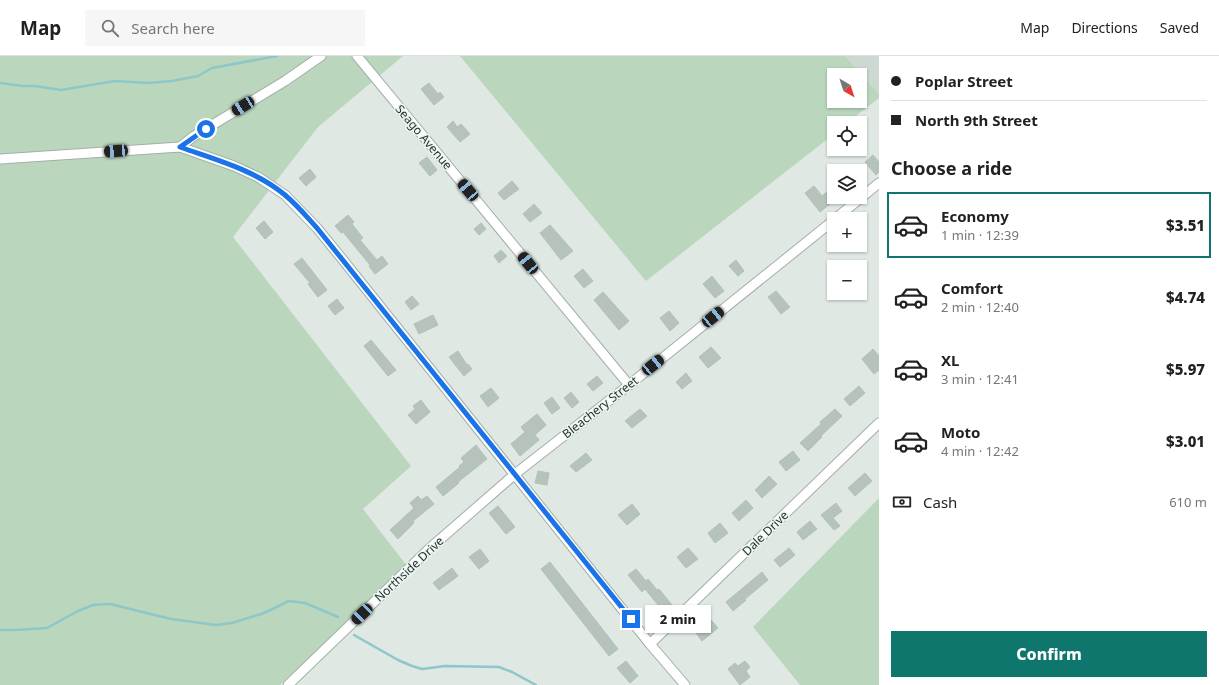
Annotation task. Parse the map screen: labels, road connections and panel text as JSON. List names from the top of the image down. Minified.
{"streets":{"street":["Seago Avenue","Bleachery Street","Dale Drive","Northside Drive"]},"crossings":[["Seago Avenue","Bleachery Street"],["Bleachery Street","Northside Drive"]],"north":"bottom right","page":{"header":"Map","search":"Search here","nav":["Map","Directions","Saved"],"banner":["Poplar Street","North 9th Street"],"map_buttons":["+","−"],"heading":"Choose a ride","list":[{"name":"Economy","note":"1 min · 12:39","value":"$3.51"},{"name":"Comfort","note":"2 min · 12:40","value":"$4.74"},{"name":"XL","note":"3 min · 12:41","value":"$5.97"},{"name":"Moto","note":"4 min · 12:42","value":"$3.01"}],"pay":["Cash","610 m"],"bubble":"2 min","buttons":"Confirm"}}
